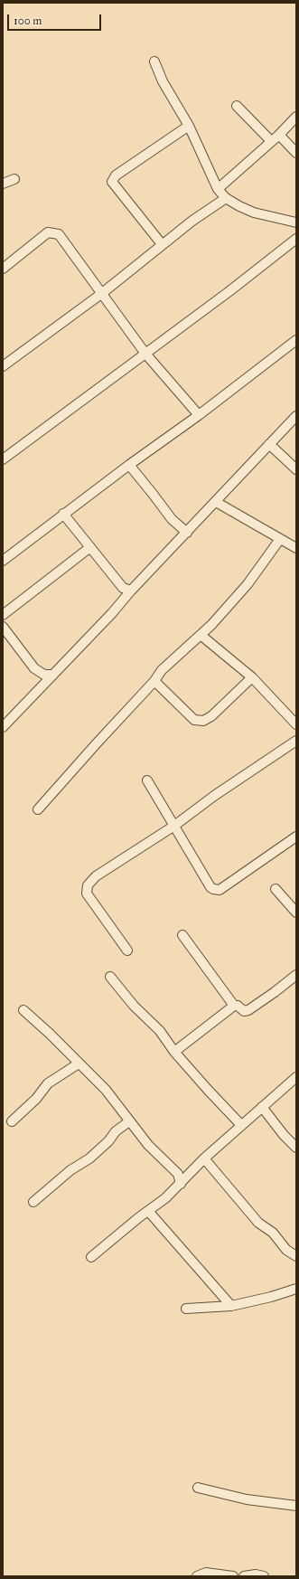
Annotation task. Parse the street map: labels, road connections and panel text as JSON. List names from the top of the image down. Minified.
{"scale_bar":"100 m"}
